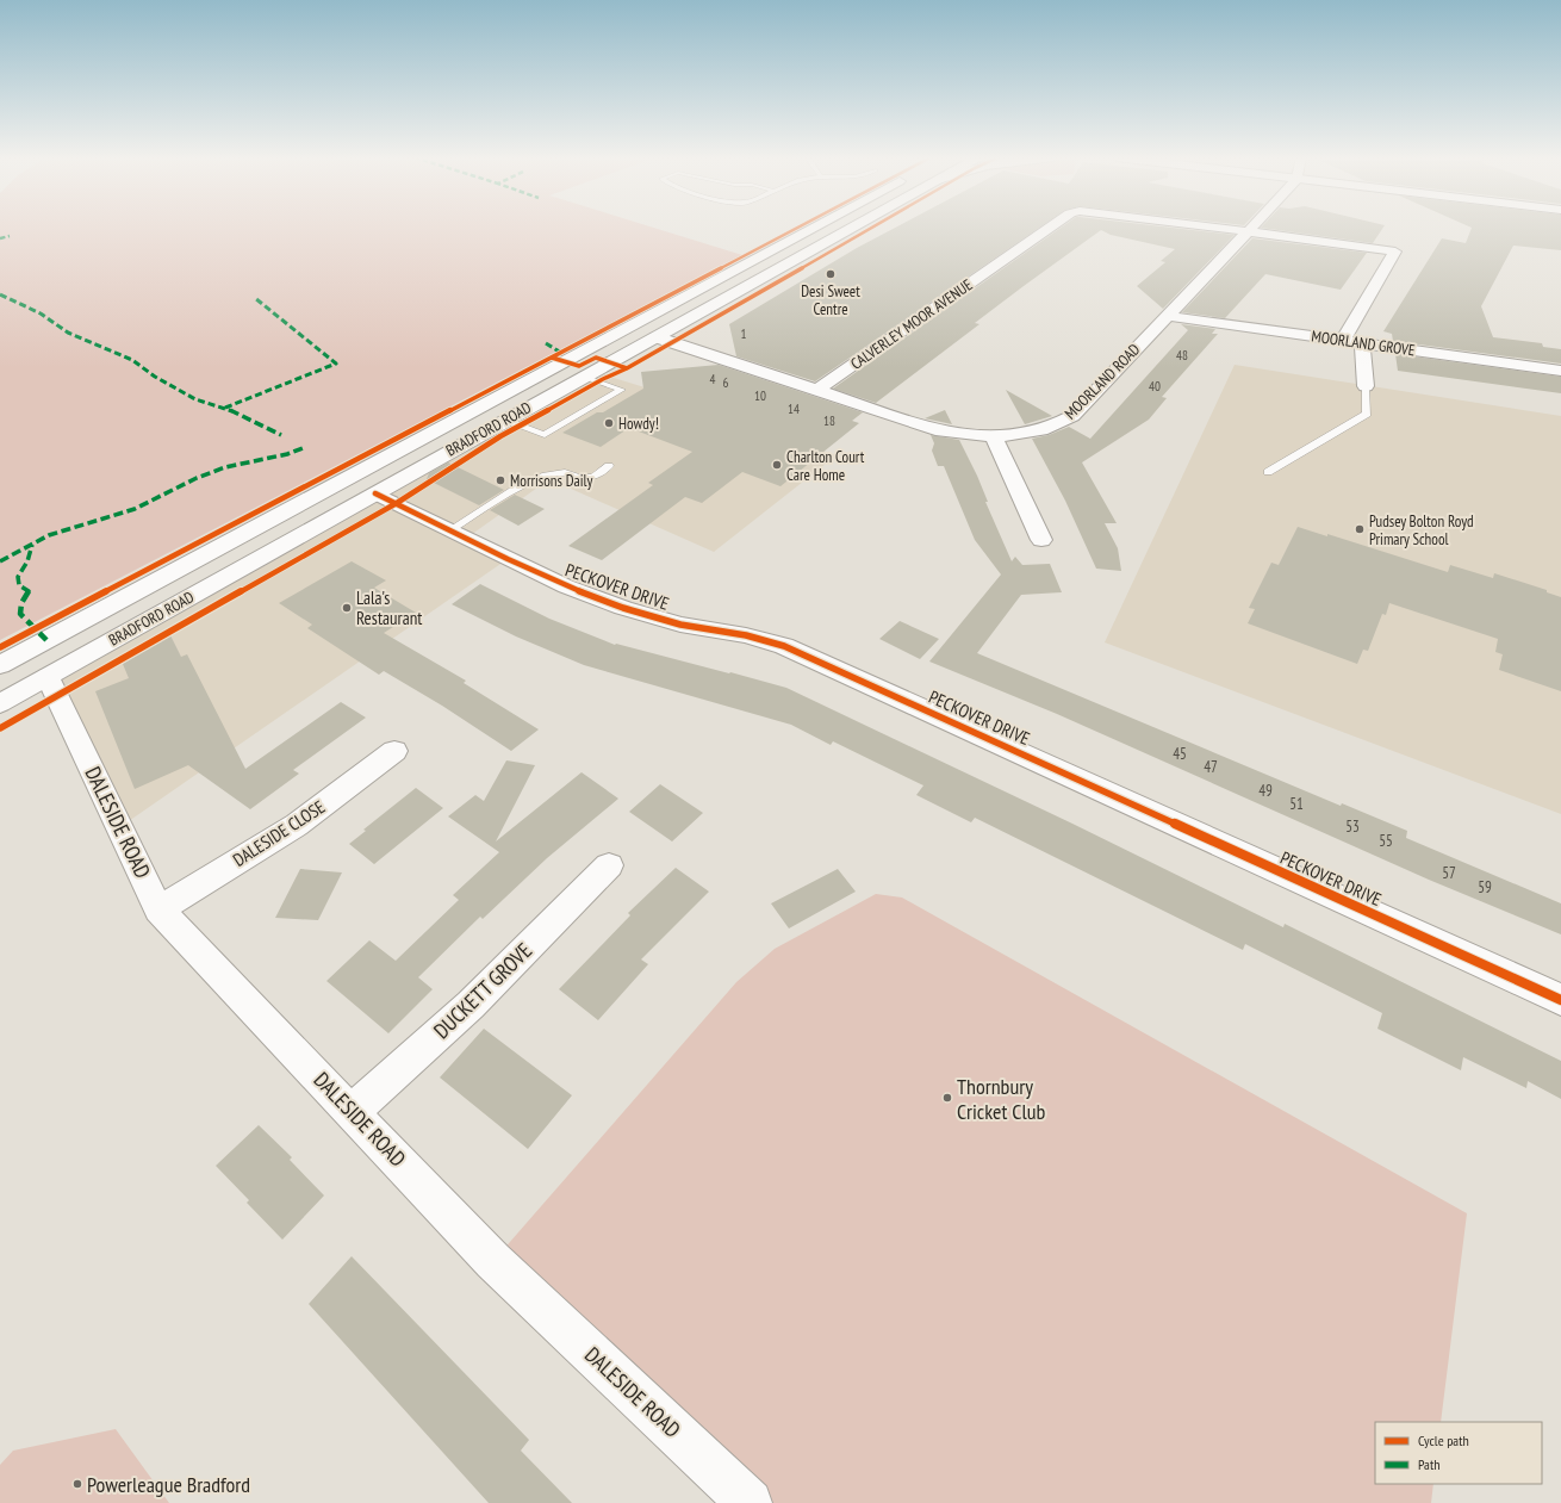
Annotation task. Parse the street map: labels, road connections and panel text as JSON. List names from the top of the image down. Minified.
{"streets":{"main road":["CALVERLEY MOOR AVENUE","MOORLAND GROVE","MOORLAND ROAD","BRADFORD ROAD","PECKOVER DRIVE","DALESIDE ROAD","DALESIDE CLOSE","DUCKETT GROVE"]},"crossings":[["CALVERLEY MOOR AVENUE","MOORLAND ROAD"],["MOORLAND GROVE","MOORLAND ROAD"],["MOORLAND ROAD","BRADFORD ROAD"],["BRADFORD ROAD","PECKOVER DRIVE"],["BRADFORD ROAD","DALESIDE ROAD"],["DALESIDE ROAD","DALESIDE CLOSE"],["DALESIDE ROAD","DUCKETT GROVE"]],"places":["Desi Sweet Centre","Howdy!","Charlton Court Care Home","Morrisons Daily","Pudsey Bolton Royd Primary School","Lala's Restaurant","Thornbury Cricket Club","Powerleague Bradford"],"house_numbers":["1","48","4","6","40","10","14","18","45","47","49","51","53","55","57","59"],"legend":["Cycle path","Path"]}
